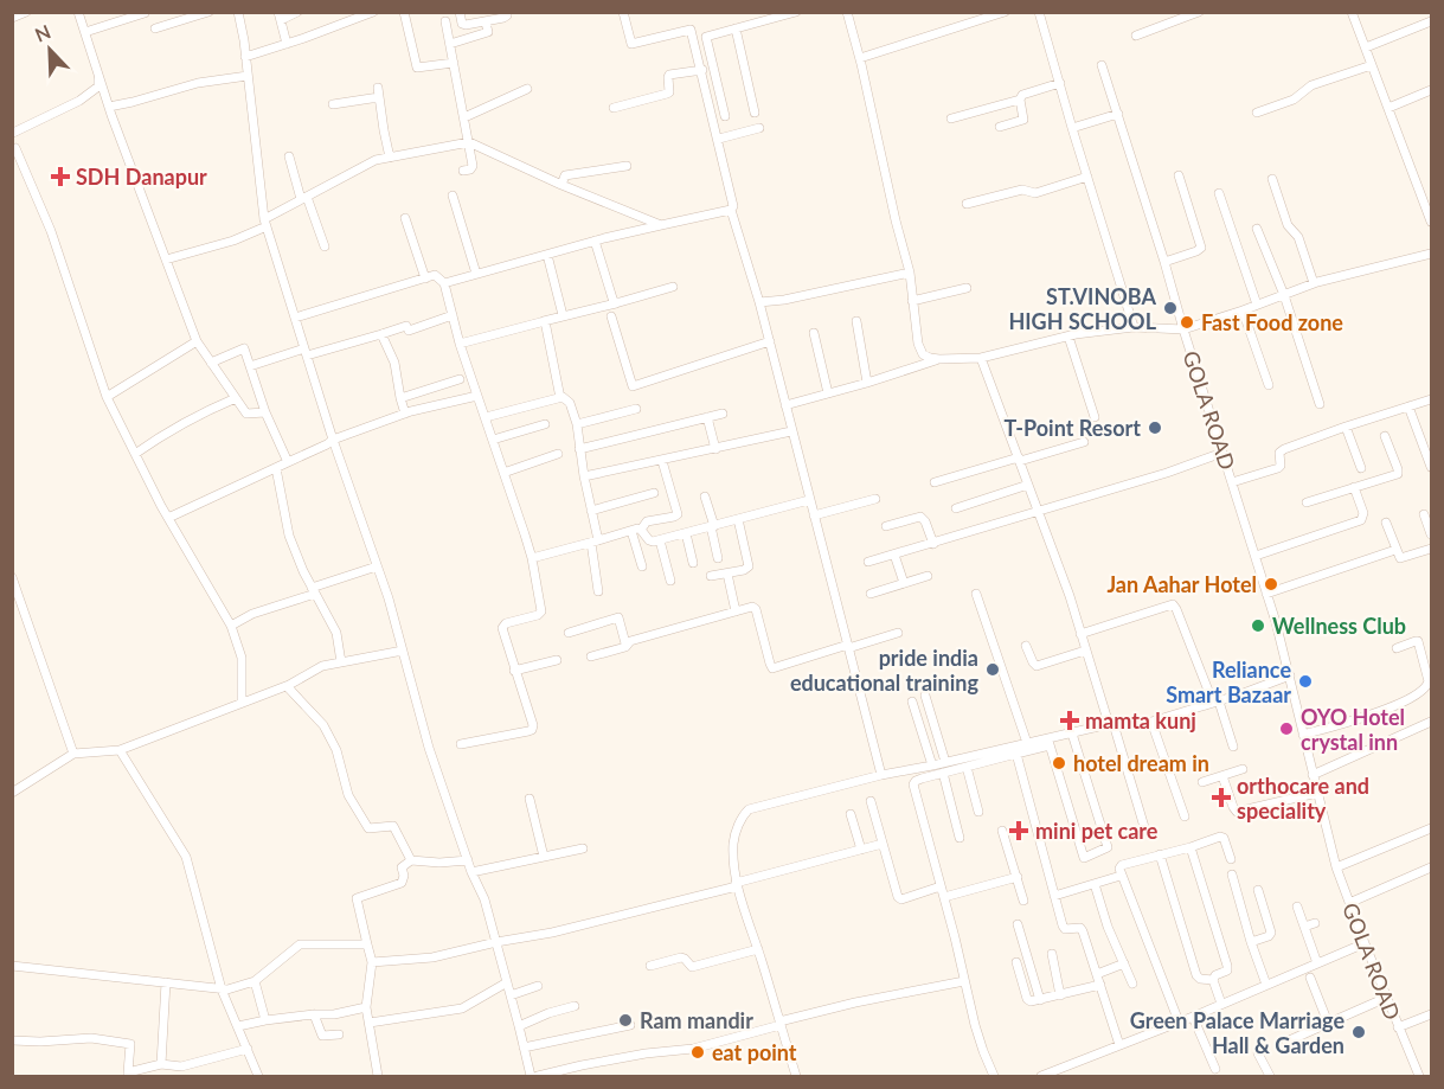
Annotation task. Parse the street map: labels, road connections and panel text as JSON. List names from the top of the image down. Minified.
{"streets":{"street":["GOLA ROAD"]},"places":{"health":["SDH Danapur","mamta kunj","orthocare and speciality","mini pet care"],"other":["ST.VINOBA HIGH SCHOOL","Fast Food zone","T-Point Resort","Jan Aahar Hotel","Wellness Club","pride india educational training","Reliance Smart Bazaar","OYO Hotel crystal inn","hotel dream in","Ram mandir","Green Palace Marriage Hall & Garden","eat point"]},"north":"top left"}
